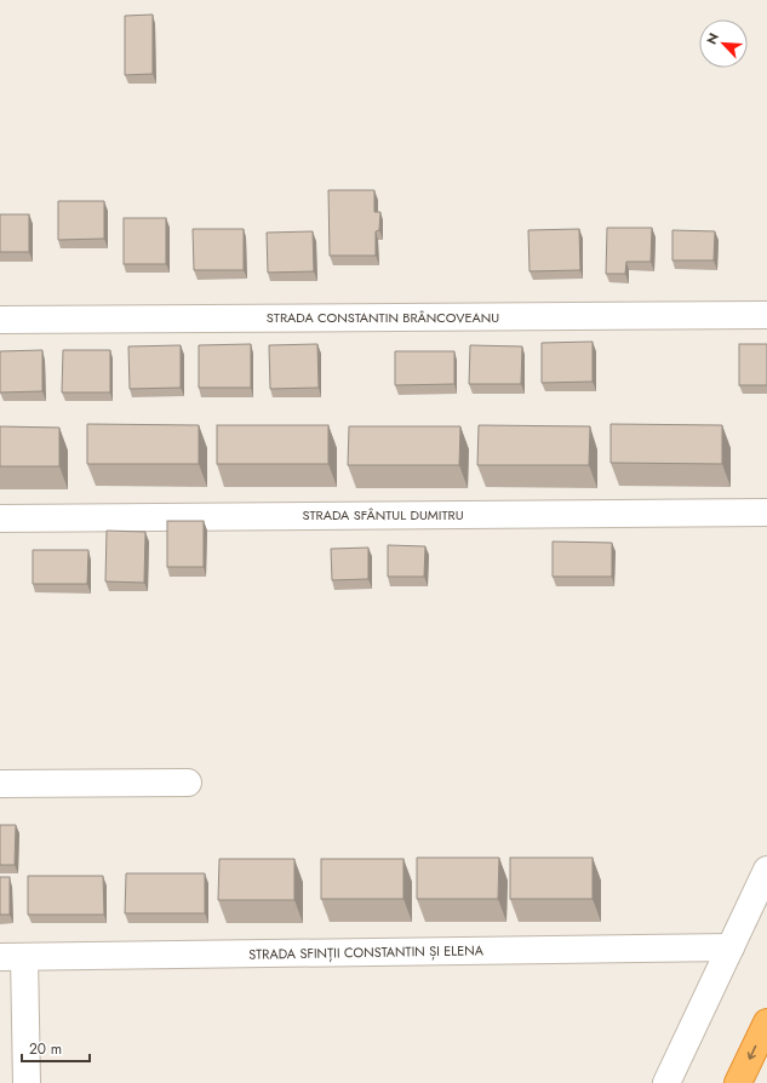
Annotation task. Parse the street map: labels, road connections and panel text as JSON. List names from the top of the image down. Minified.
{"streets":{"street":["STRADA CONSTANTIN BRÂNCOVEANU","STRADA SFÂNTUL DUMITRU","STRADA SFINȚII CONSTANTIN ȘI ELENA"]},"scale_bar":"20 m","north":"top left"}
